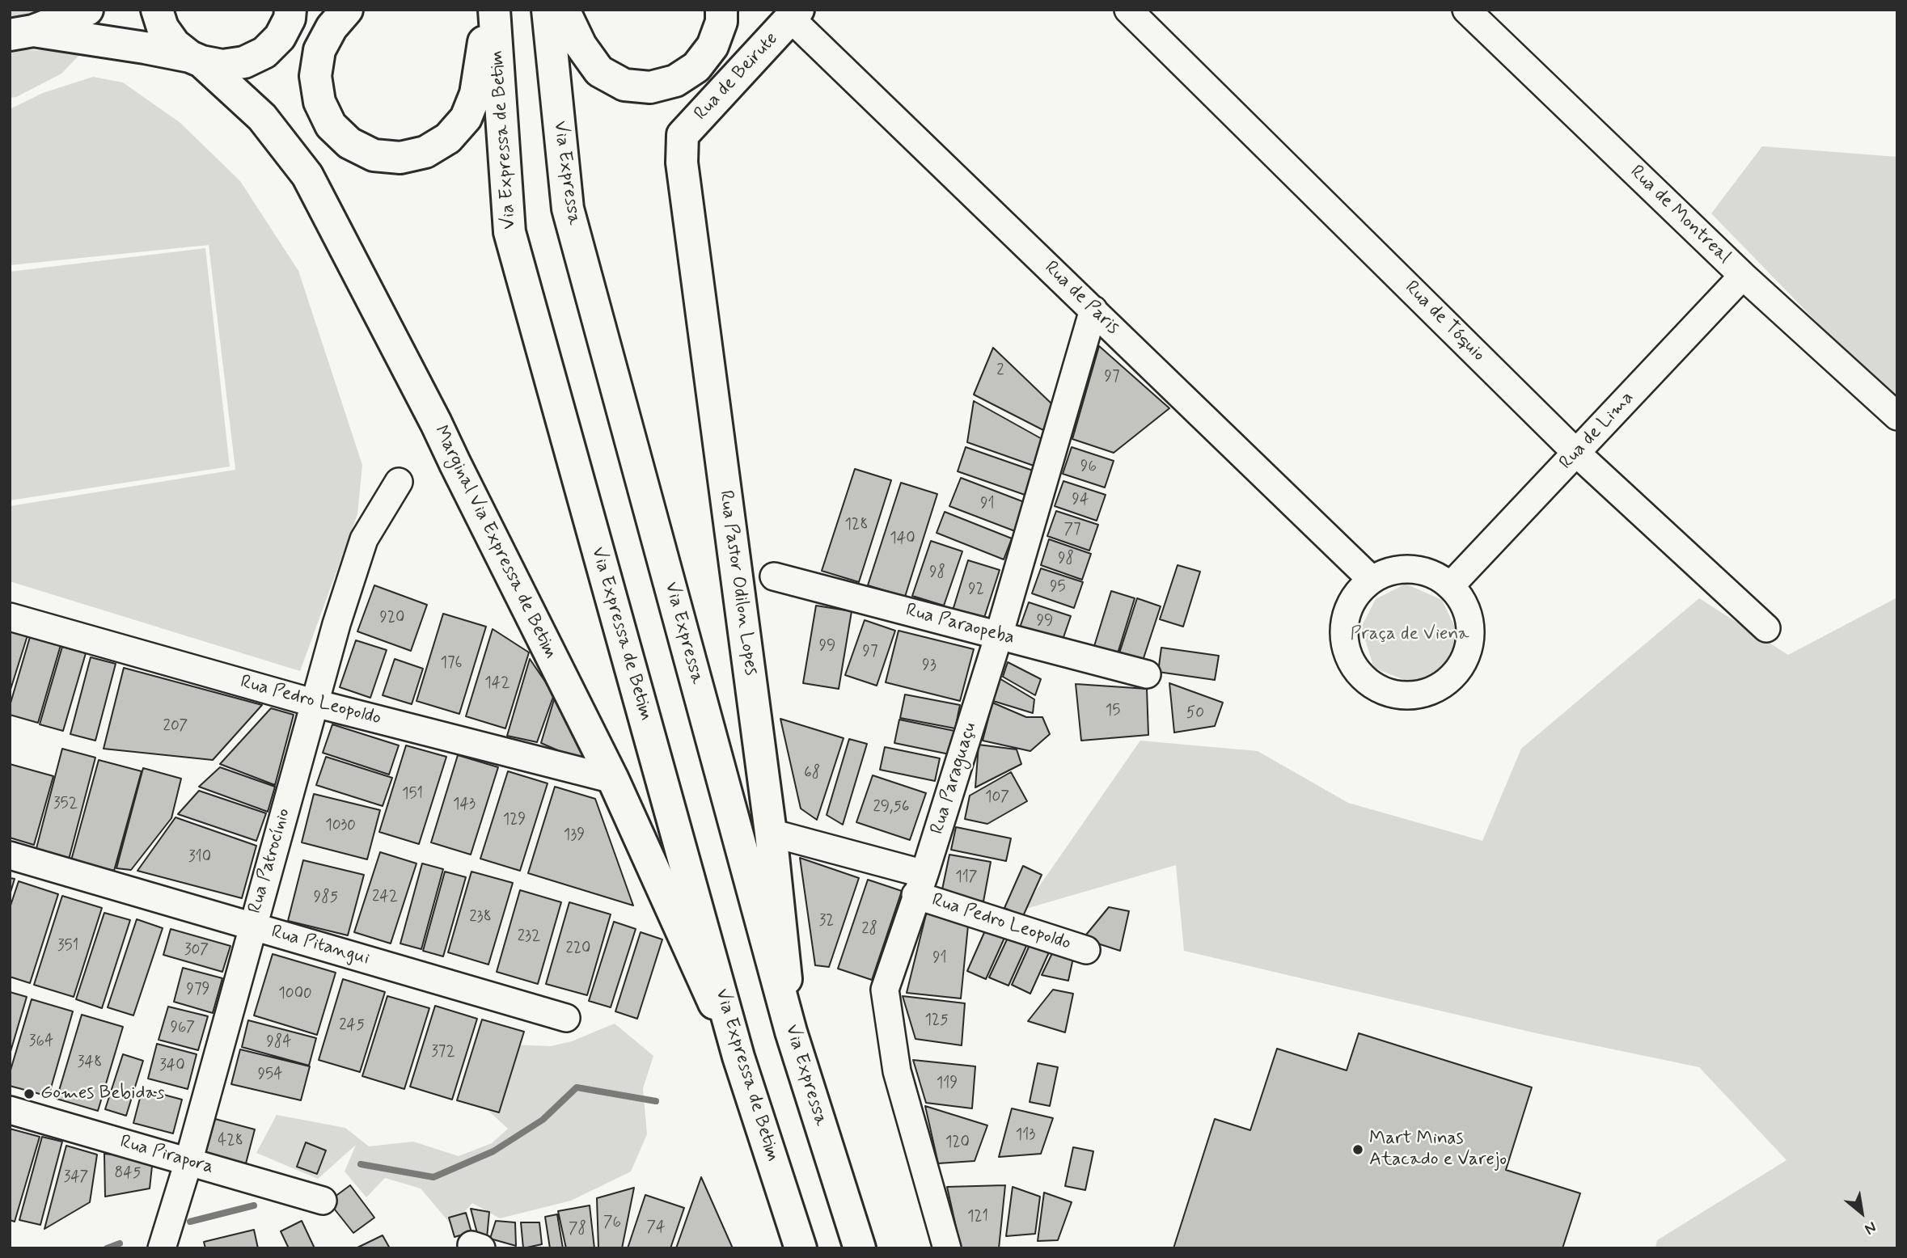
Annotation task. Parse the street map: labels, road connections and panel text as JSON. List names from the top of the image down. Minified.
{"streets":{"main road":["Rua de Beirute","Via Expressa de Betim","Via Expressa","Marginal Via Expressa de Betim","Rua Pastor Odilon Lopes"],"street":["Rua de Montreal","Rua de Paris","Rua de Tóquio","Rua de Lima","Rua Paraopeba","Rua Pedro Leopoldo","Rua Paraguaçu","Rua Patrocínio","Rua Pitangui","Rua Pirapora"]},"crossings":[["Rua de Beirute","Rua de Paris"],["Rua de Beirute","Rua Pastor Odilon Lopes"],["Via Expressa de Betim","Marginal Via Expressa de Betim"],["Via Expressa","Rua Pastor Odilon Lopes"],["Rua de Montreal","Rua de Lima"],["Rua de Paris","Rua de Lima"],["Rua de Paris","Rua Paraguaçu"],["Rua de Tóquio","Rua de Lima"],["Marginal Via Expressa de Betim","Rua Pedro Leopoldo"],["Rua Pastor Odilon Lopes","Rua Pedro Leopoldo"],["Rua Paraopeba","Rua Paraguaçu"],["Rua Pedro Leopoldo","Rua Paraguaçu"],["Rua Pedro Leopoldo","Rua Patrocínio"],["Rua Patrocínio","Rua Pitangui"],["Rua Patrocínio","Rua Pirapora"]],"parks":["Praça de Viena"],"places":["Gomes Bebidas","Mart Minas Atacado e Varejo"],"house_numbers":["2","97","96","94","91","128","77","140","98","98","95","92","920","99","99","97","176","93","142","15","50","207","68","151","107","352","143","29,56","129","1030","139","310","117","242","985","238","32","28","232","351","220","307","91","979","1000","125","245","967","364","984","372","348","340","954","119","113","428","120","845","347","121","76","74","78"],"north":"bottom right"}
